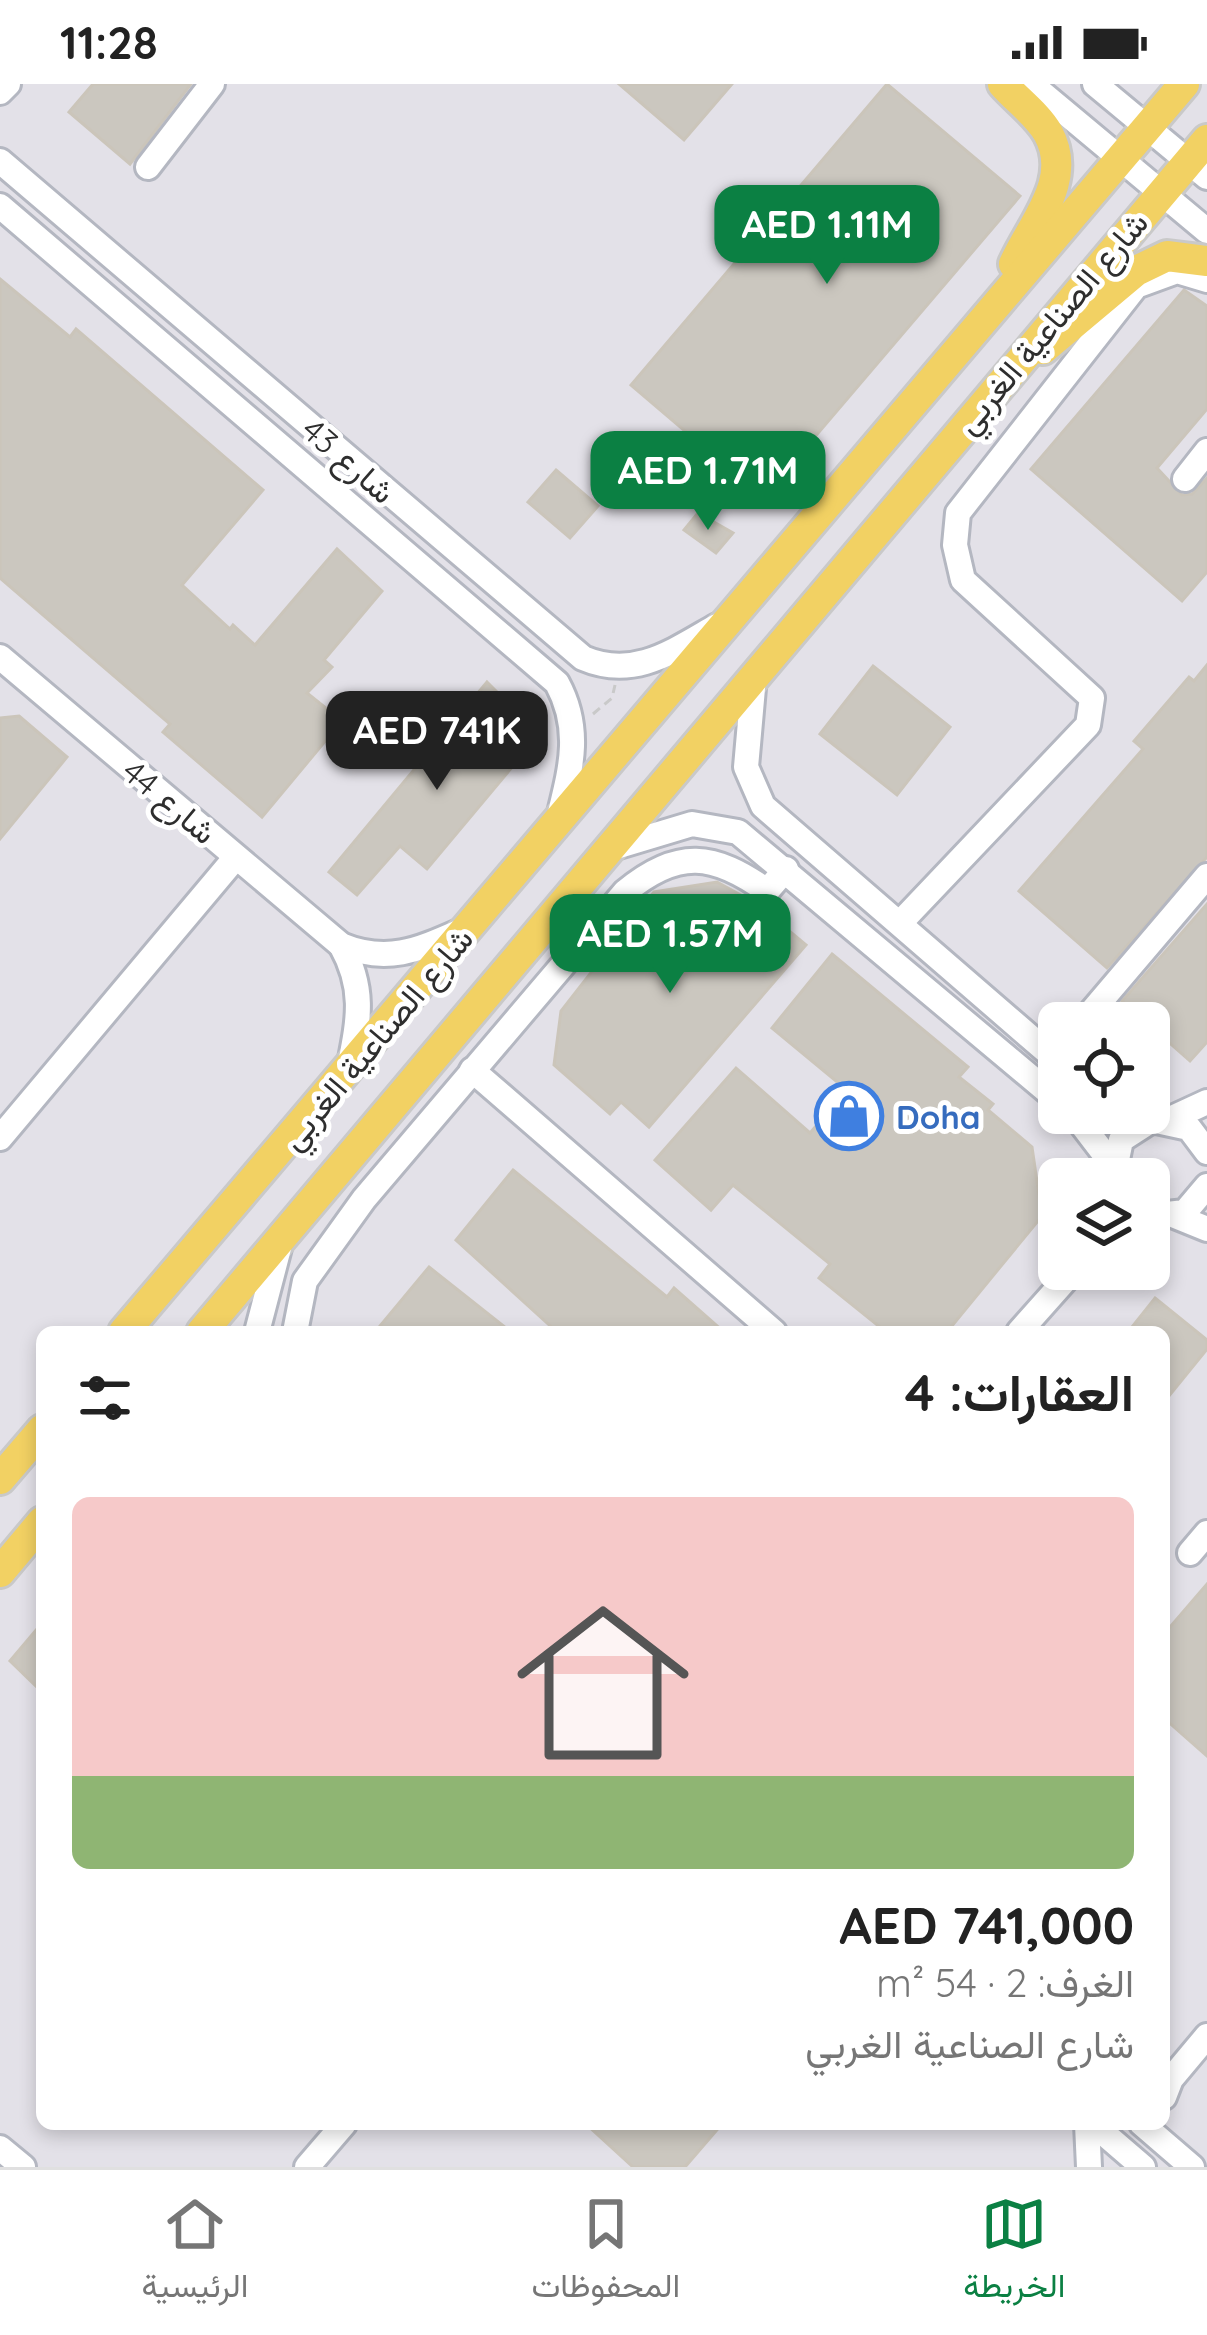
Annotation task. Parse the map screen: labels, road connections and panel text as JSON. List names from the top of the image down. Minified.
{"streets":{"main road":["شارع الصناعية الغربي"],"street":["شارع 43","شارع 44"]},"crossings":[["شارع الصناعية الغربي","شارع 44"]],"places":{"shop":["Doha"]},"page":{"status":"11:28","price":["AED 1.11M","AED 1.71M","AED 741K","AED 1.57M"],"heading":"العقارات: 4","list":[{"name":"AED 741,000","note":"الغرف: 2 · 54 m² · شارع الصناعية الغربي"}],"tabs":["الخريطة","المحفوظات","الرئيسية"]}}
